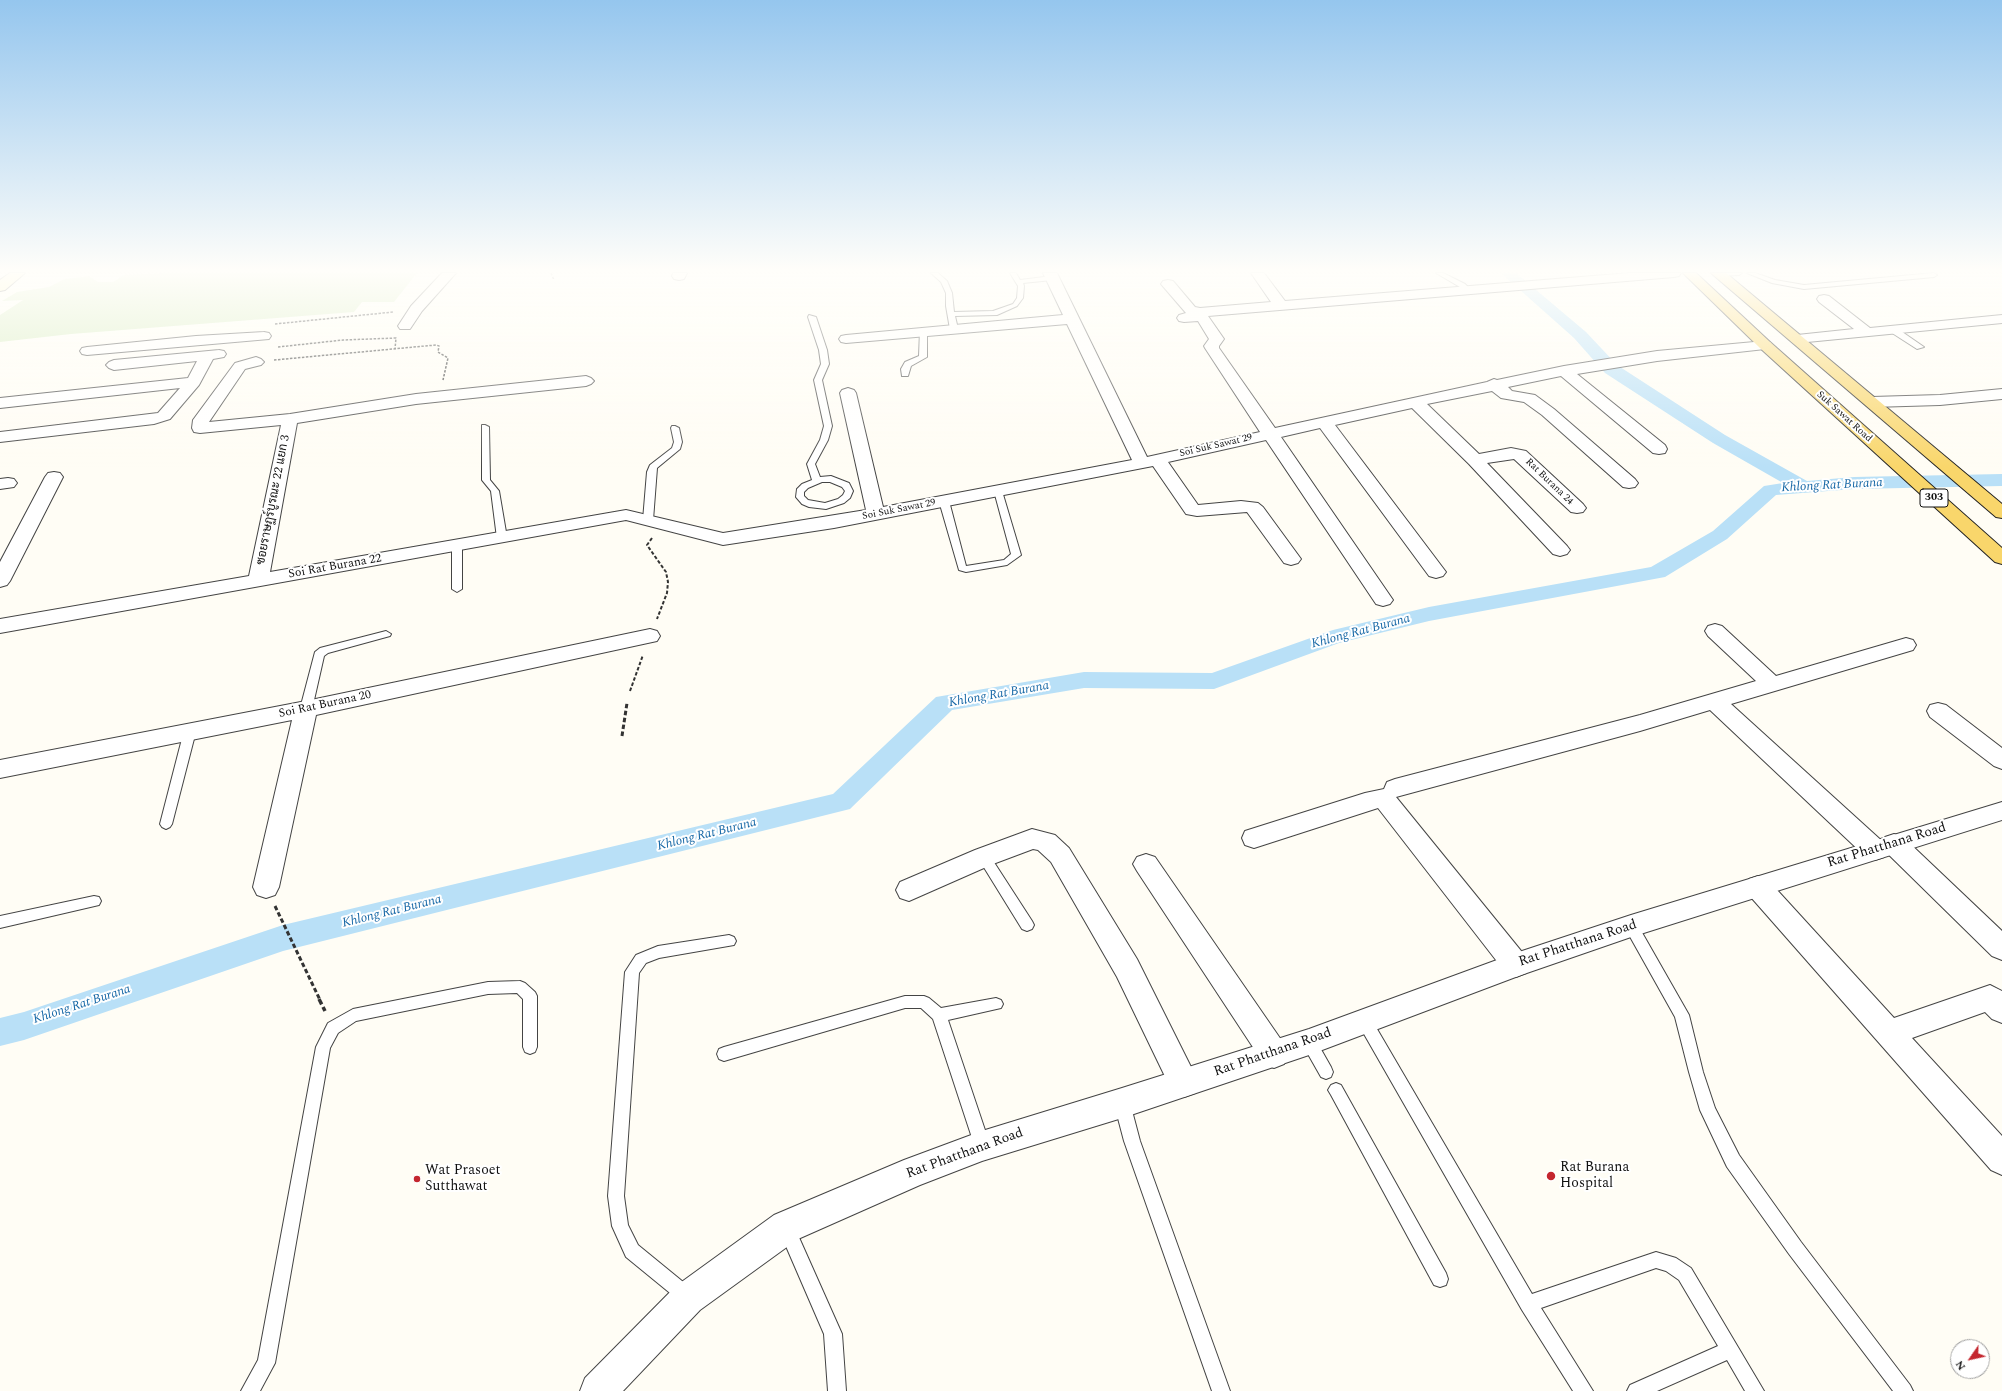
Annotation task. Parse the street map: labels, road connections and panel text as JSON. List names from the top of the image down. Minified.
{"streets":{"main road":["Suk Sawat Road","303"],"street":["Soi Suk Sawat 29","Rat Burana 24","ซอยราษฏร์บูรณะ 22 แยก 3","Soi Rat Burana 22","Soi Rat Burana 20","Rat Phatthana Road"]},"crossings":[["Suk Sawat Road","Soi Suk Sawat 29"],["Soi Suk Sawat 29","Soi Rat Burana 22"],["ซอยราษฏร์บูรณะ 22 แยก 3","Soi Rat Burana 22"]],"water":["Khlong Rat Burana"],"places":["Rat Burana Hospital","Wat Prasoet Sutthawat"],"north":"bottom left"}
